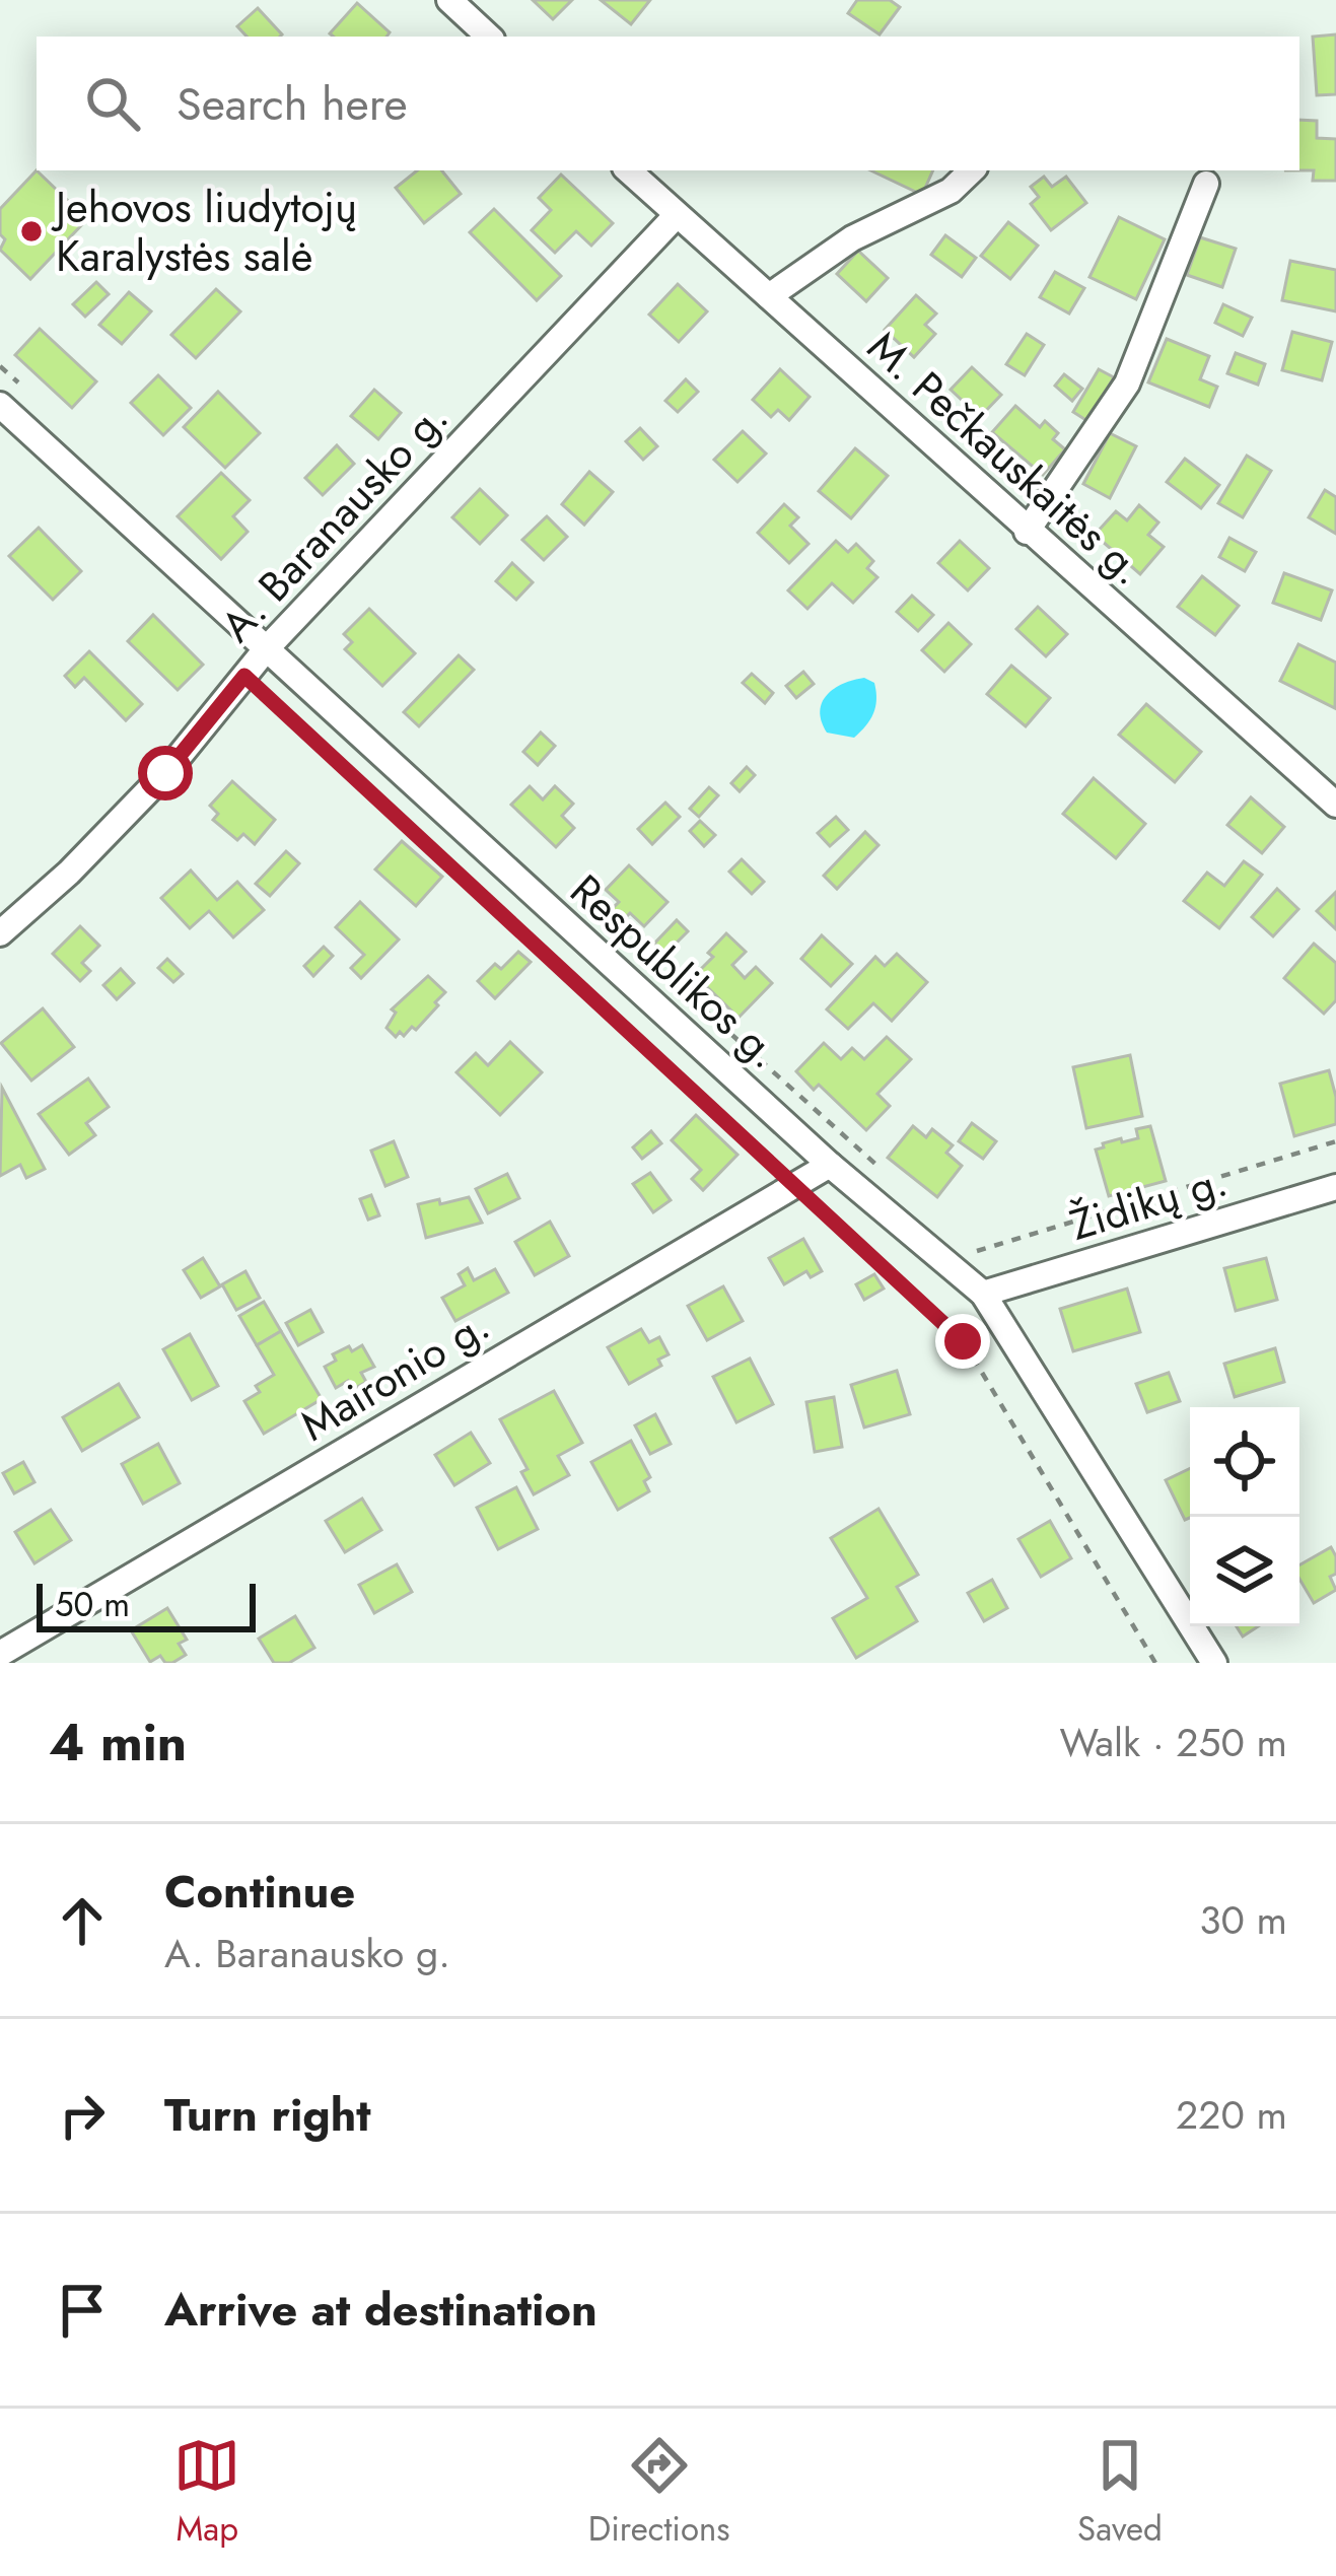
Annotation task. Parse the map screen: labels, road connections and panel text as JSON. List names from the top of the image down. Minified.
{"streets":{"street":["M. Pečkauskaitės g.","A. Baranausko g.","Respublikos g.","Židikų g.","Maironio g."]},"crossings":[["M. Pečkauskaitės g.","A. Baranausko g."],["A. Baranausko g.","Respublikos g."],["Respublikos g.","Židikų g."],["Respublikos g.","Maironio g."]],"places":["Jehovos liudytojų Karalystės salė"],"scale_bar":"50 m","page":{"search":"Search here","scale":"50 m","heading":["4 min","Walk · 250 m"],"list":[["Continue","A. Baranausko g.","30 m"],["Turn right","220 m"],"Arrive at destination"],"nav":["Map","Directions","Saved"]}}
